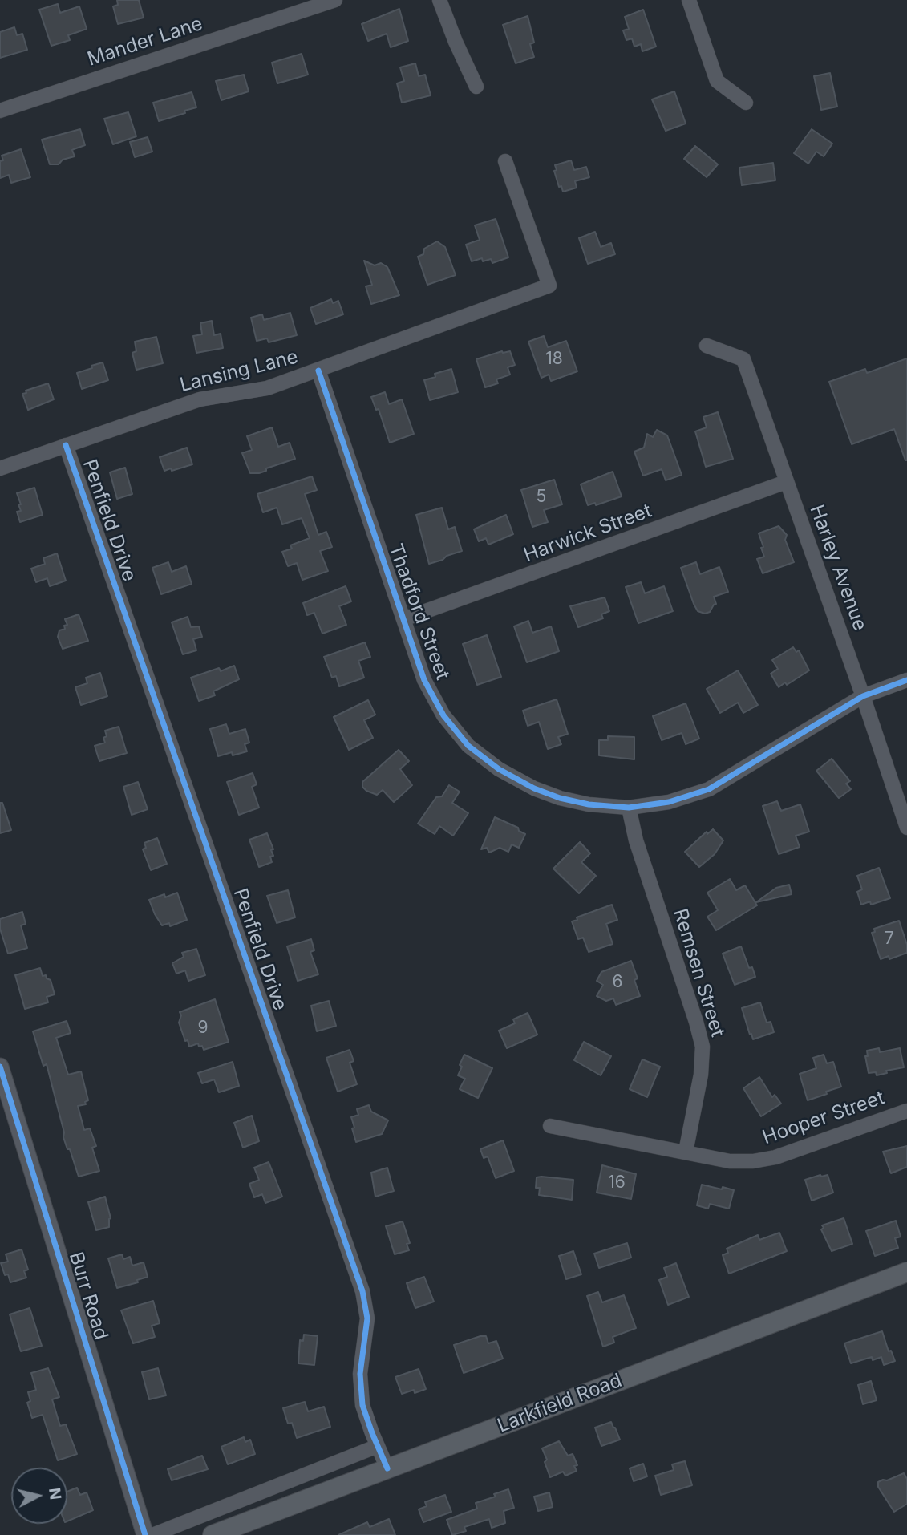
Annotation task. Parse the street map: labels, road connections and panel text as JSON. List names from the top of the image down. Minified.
{"streets":{"main road":["Larkfield Road"],"street":["Mander Lane","Lansing Lane","Penfield Drive","Harwick Street","Harley Avenue","Thadford Street","Remsen Street","Hooper Street","Burr Road"]},"crossings":[["Lansing Lane","Penfield Drive"],["Lansing Lane","Thadford Street"],["Penfield Drive","Larkfield Road"],["Harwick Street","Harley Avenue"],["Harwick Street","Thadford Street"],["Harley Avenue","Thadford Street"],["Thadford Street","Remsen Street"],["Remsen Street","Hooper Street"]],"house_numbers":["18","5","7","6","9","16"],"north":"right"}
